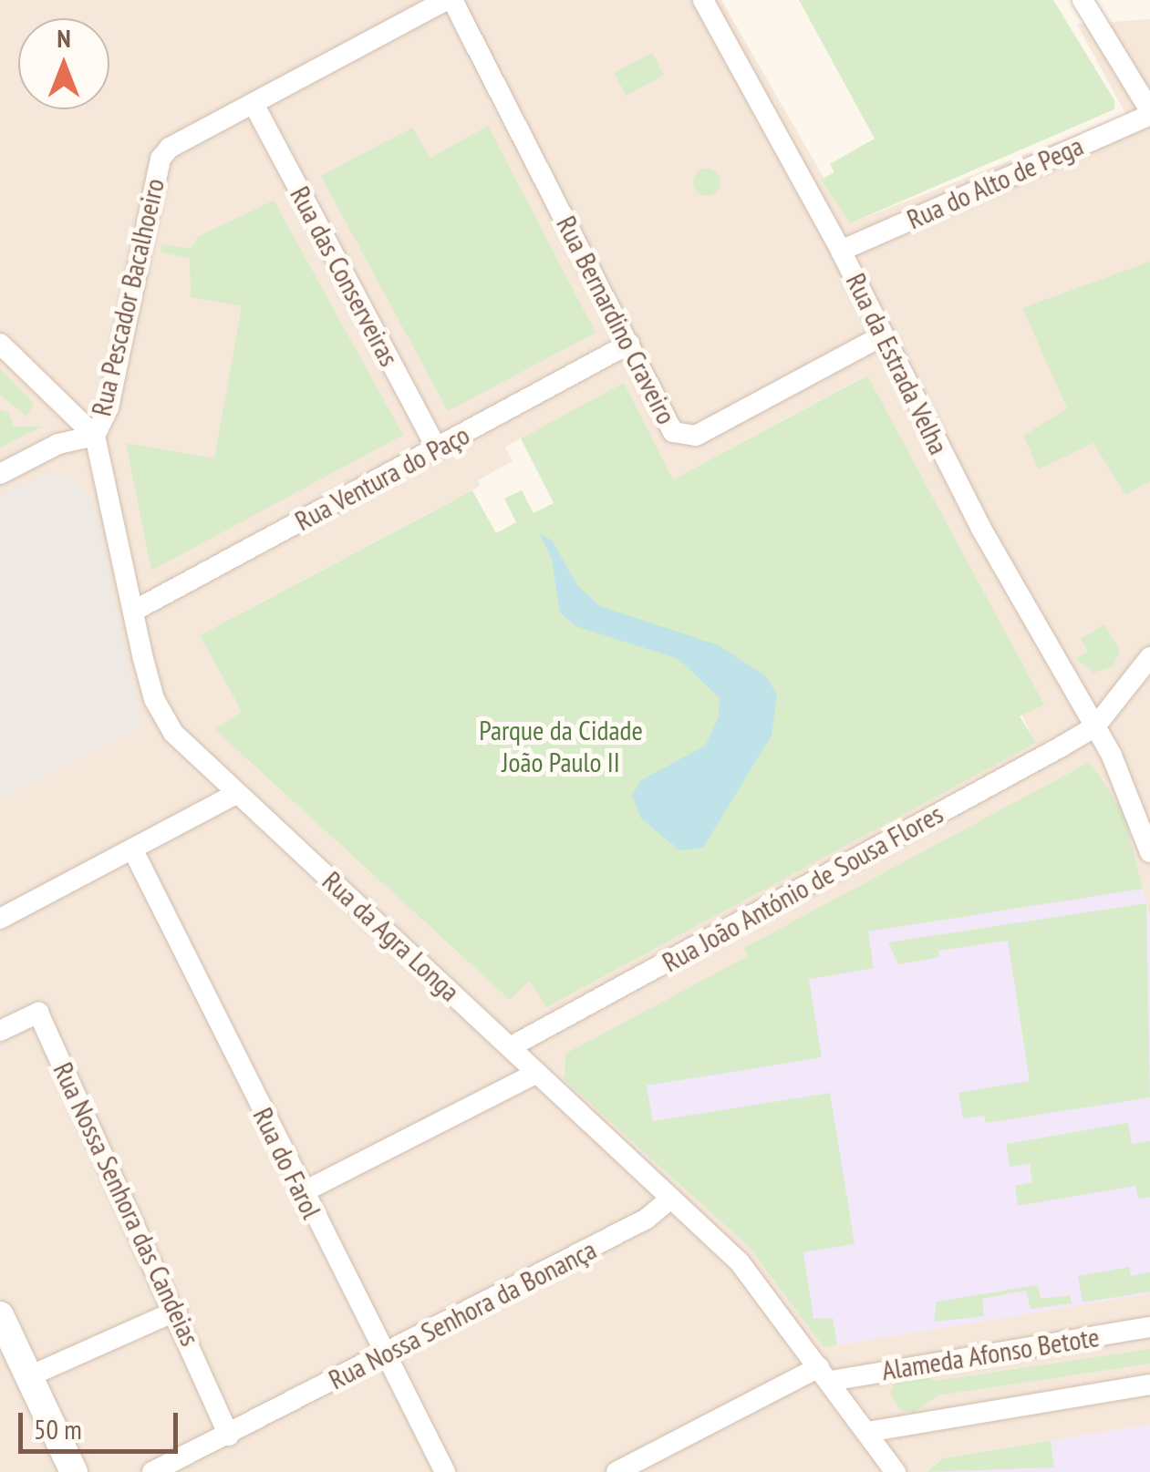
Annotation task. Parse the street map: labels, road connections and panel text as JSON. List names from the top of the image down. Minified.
{"streets":{"street":["Rua do Alto de Pega","Rua das Conserveiras","Rua Pescador Bacalhoeiro","Rua Bernardino Craveiro","Rua da Estrada Velha","Rua Ventura do Paço","Rua João António de Sousa Flores","Rua da Agra Longa","Rua do Farol","Rua Nossa Senhora das Candeias","Rua Nossa Senhora da Bonança","Alameda Afonso Betote"]},"crossings":[["Rua do Alto de Pega","Rua da Estrada Velha"],["Rua das Conserveiras","Rua Pescador Bacalhoeiro"],["Rua das Conserveiras","Rua Ventura do Paço"],["Rua Pescador Bacalhoeiro","Rua Bernardino Craveiro"],["Rua Pescador Bacalhoeiro","Rua da Agra Longa"],["Rua Bernardino Craveiro","Rua da Estrada Velha"],["Rua Bernardino Craveiro","Rua Ventura do Paço"],["Rua da Estrada Velha","Rua João António de Sousa Flores"],["Rua Ventura do Paço","Rua da Agra Longa"],["Rua João António de Sousa Flores","Rua da Agra Longa"],["Rua da Agra Longa","Rua Nossa Senhora da Bonança"],["Rua da Agra Longa","Alameda Afonso Betote"],["Rua do Farol","Rua Nossa Senhora da Bonança"],["Rua Nossa Senhora das Candeias","Rua Nossa Senhora da Bonança"]],"parks":["Parque da Cidade João Paulo II"],"scale_bar":"50 m","north":"top"}
